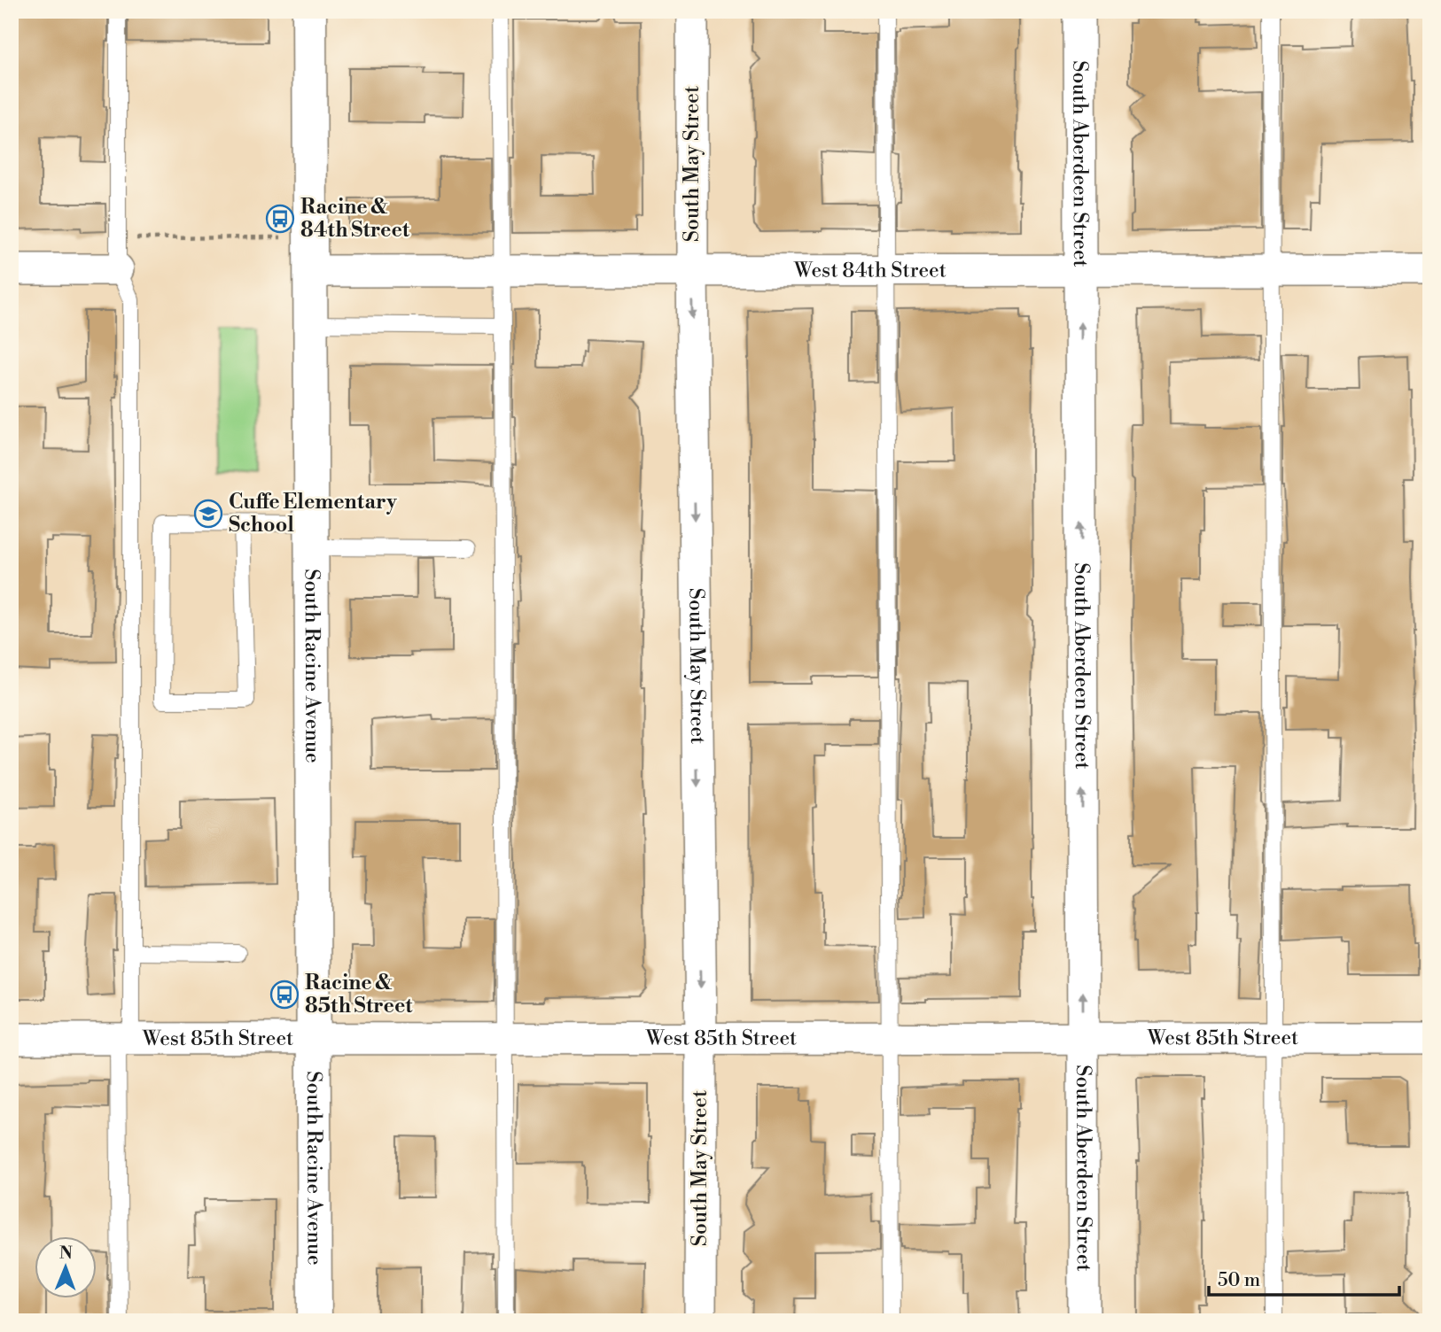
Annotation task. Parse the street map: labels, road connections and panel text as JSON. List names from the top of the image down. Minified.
{"streets":{"street":["South May Street","South Aberdeen Street","West 84th Street","South Racine Avenue","West 85th Street"]},"crossings":[["South May Street","West 84th Street"],["South May Street","West 85th Street"],["South Aberdeen Street","West 84th Street"],["South Aberdeen Street","West 85th Street"],["West 84th Street","South Racine Avenue"],["South Racine Avenue","West 85th Street"]],"one_way":["South May Street","South Aberdeen Street"],"places":{"bus stop":["Racine & 84th Street","Racine & 85th Street"],"school or university":["Cuffe Elementary School"]},"scale_bar":"50 m","north":"top"}
